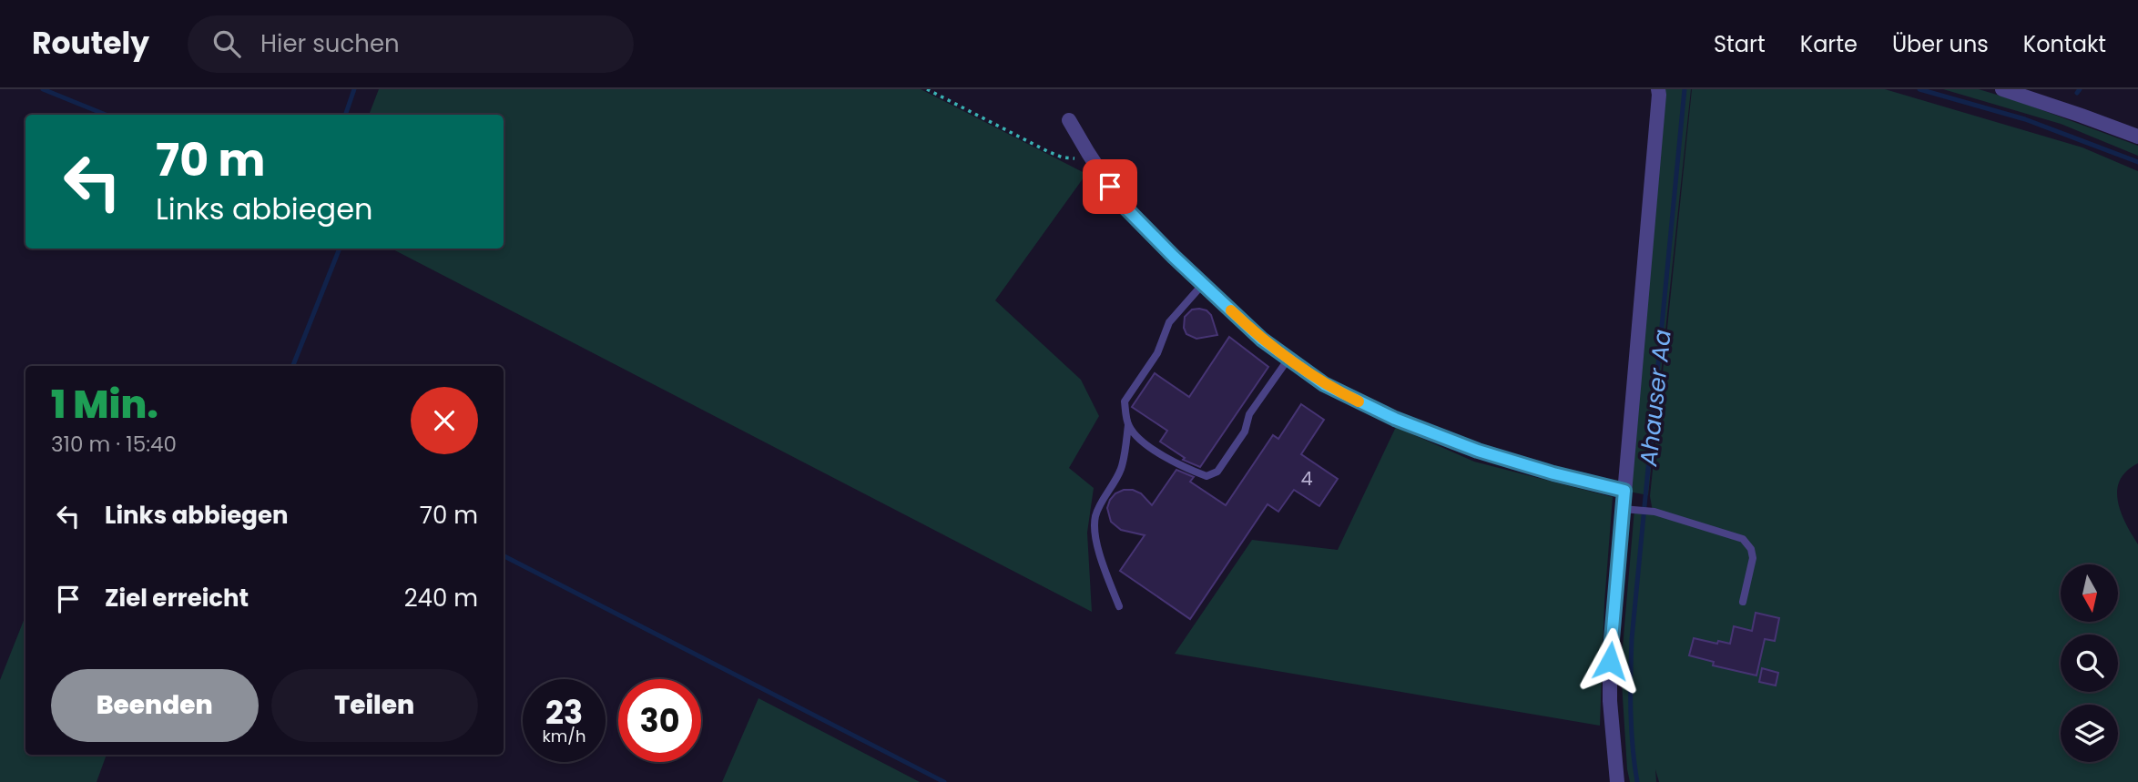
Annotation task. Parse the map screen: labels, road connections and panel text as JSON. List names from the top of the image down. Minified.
{"water":["Ahauser Aa"],"house_numbers":["4"],"north":"bottom","page":{"header":"Routely","search":"Hier suchen","nav":["Start","Karte","Über uns","Kontakt"],"turn":["70 m","Links abbiegen"],"heading":["1 Min.","310 m · 15:40"],"list":[{"name":"Links abbiegen","value":"70 m"},{"name":"Ziel erreicht","value":"240 m"}],"buttons":["Beenden","Teilen"],"speed":"23 km/h","limit":"30"}}
